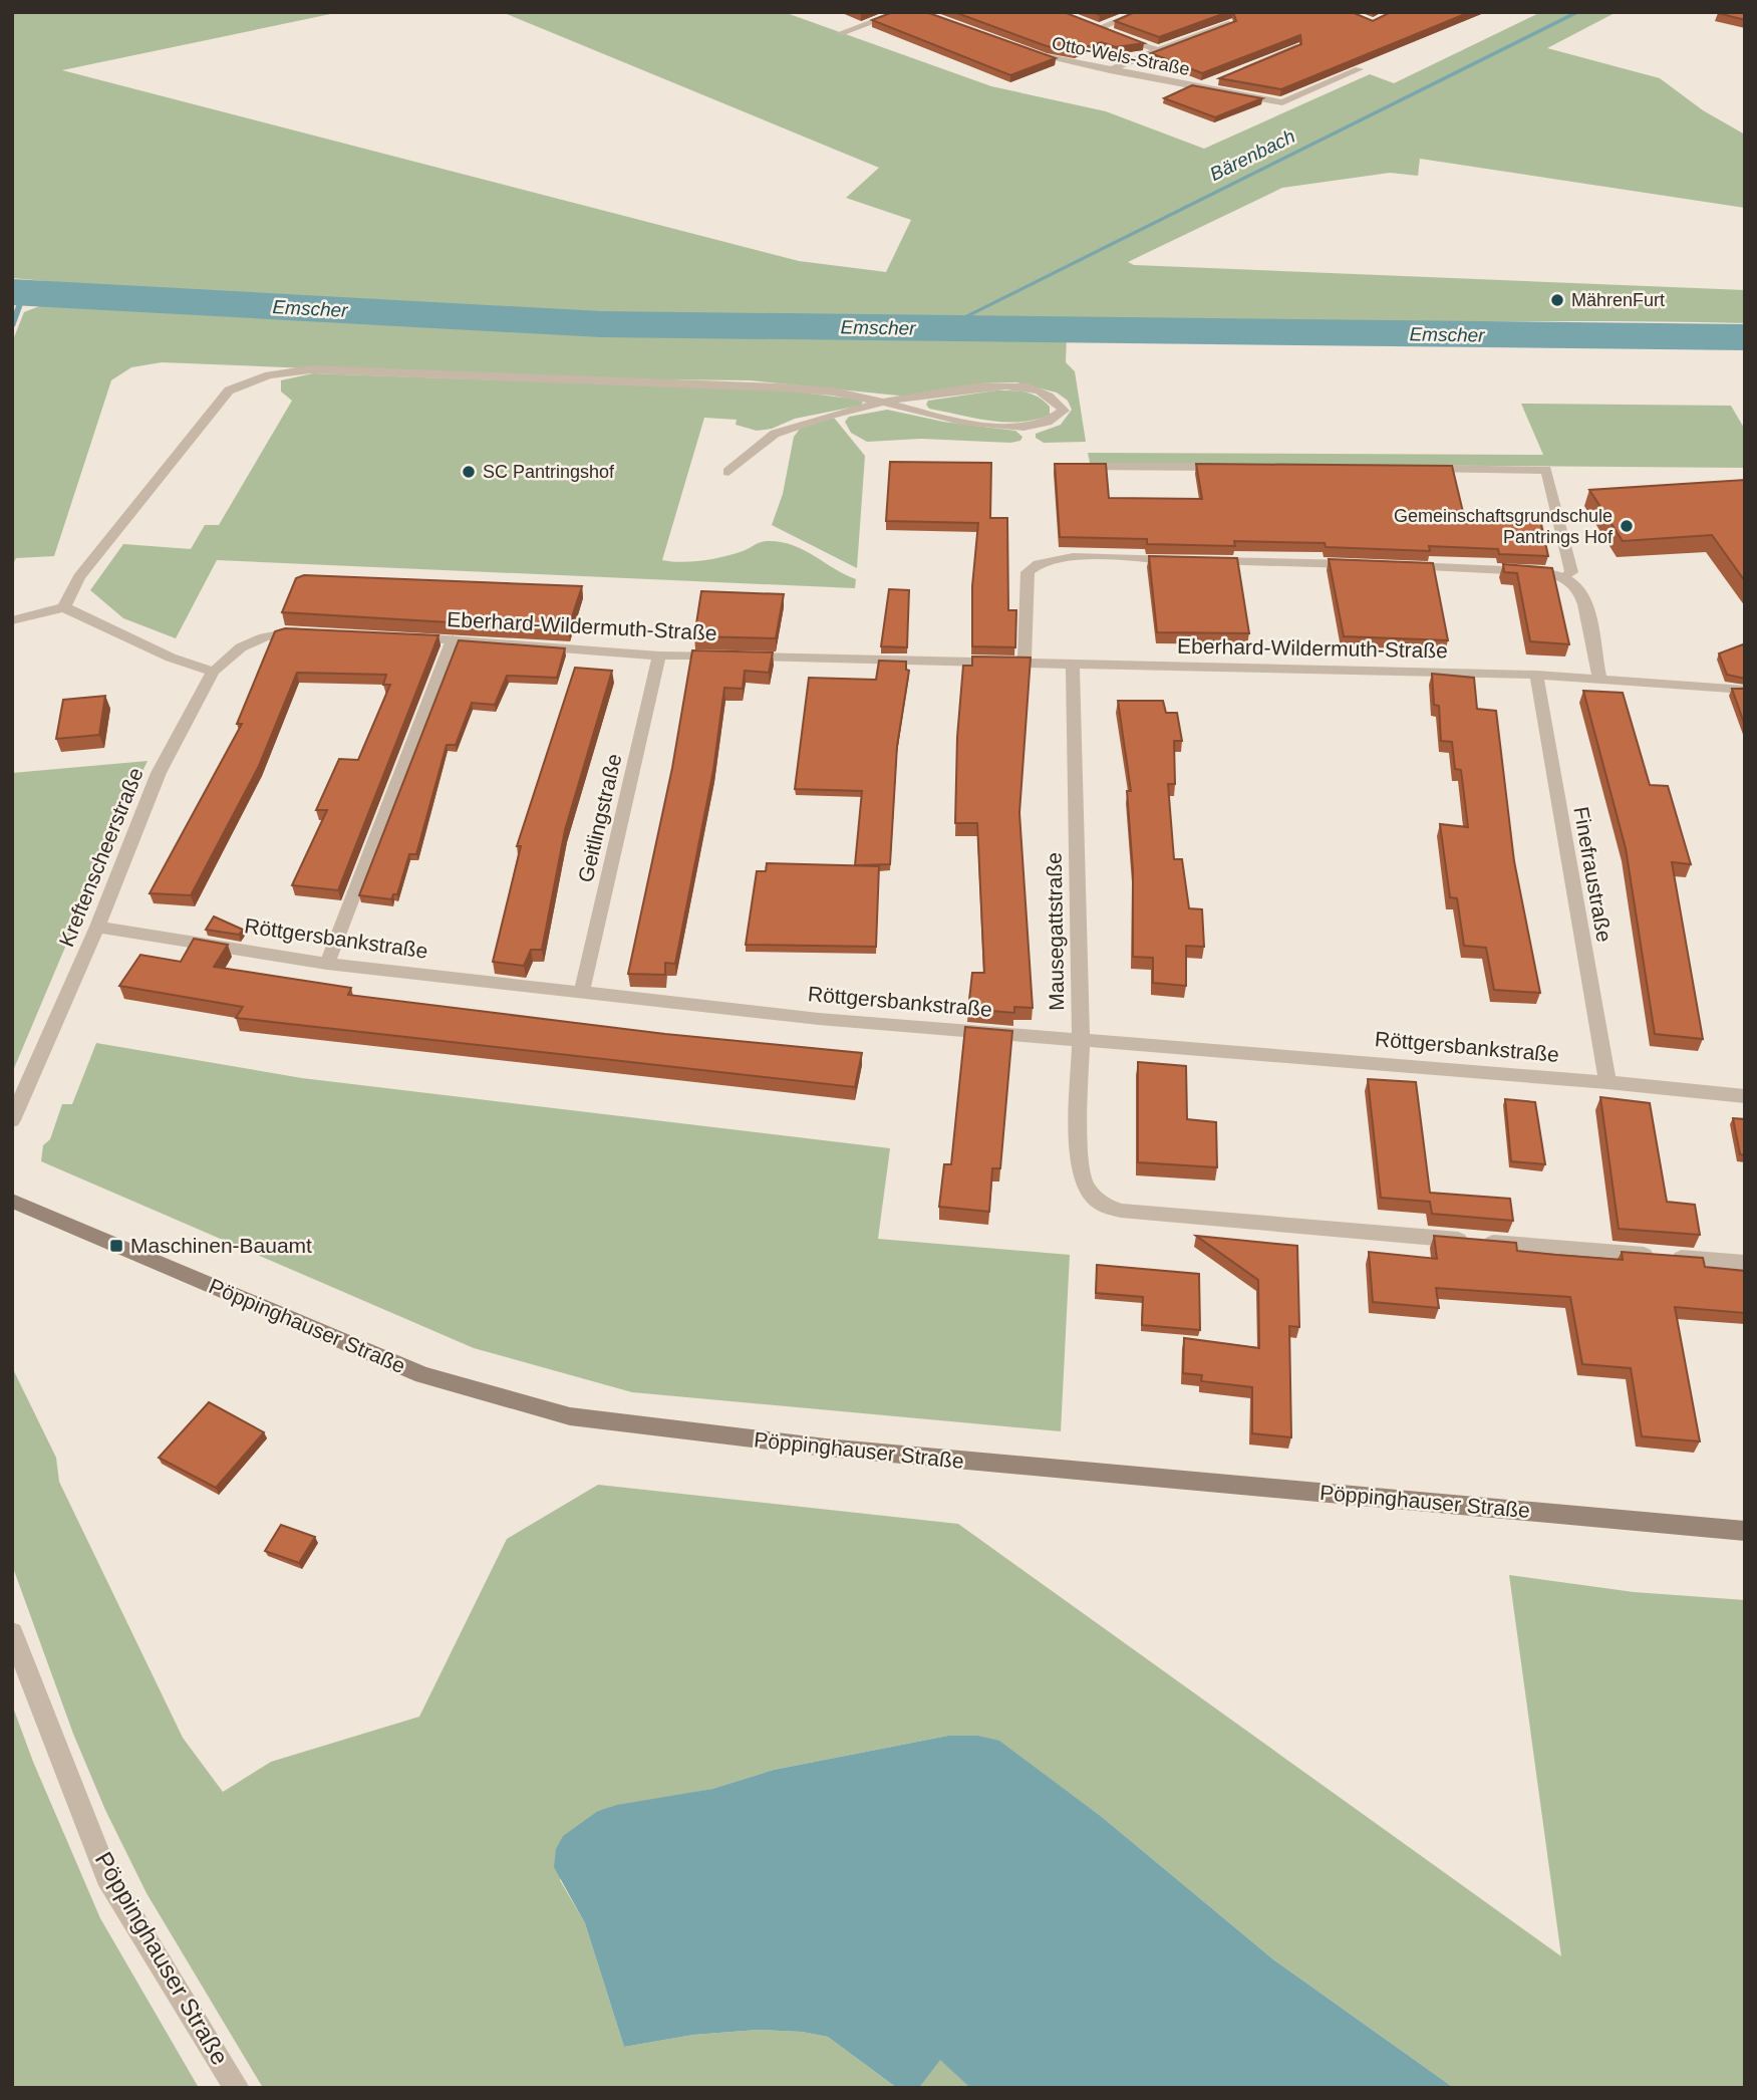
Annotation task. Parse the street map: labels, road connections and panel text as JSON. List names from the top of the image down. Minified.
{"streets":{"main road":["Pöppinghauser Straße"],"street":["Otto-Wels-Straße","Eberhard-Wildermuth-Straße","Geitlingstraße","Kreftenscheerstraße","Finefraustraße","Mausegattstraße","Röttgersbankstraße"]},"crossings":[["Eberhard-Wildermuth-Straße","Geitlingstraße"],["Eberhard-Wildermuth-Straße","Finefraustraße"],["Eberhard-Wildermuth-Straße","Mausegattstraße"],["Geitlingstraße","Röttgersbankstraße"],["Kreftenscheerstraße","Röttgersbankstraße"],["Finefraustraße","Röttgersbankstraße"],["Mausegattstraße","Röttgersbankstraße"]],"water":["Bärenbach","Emscher"],"places":{"other":["MährenFurt","SC Pantringshof","Gemeinschaftsgrundschule Pantrings Hof"],"transit":["Maschinen-Bauamt"]}}
